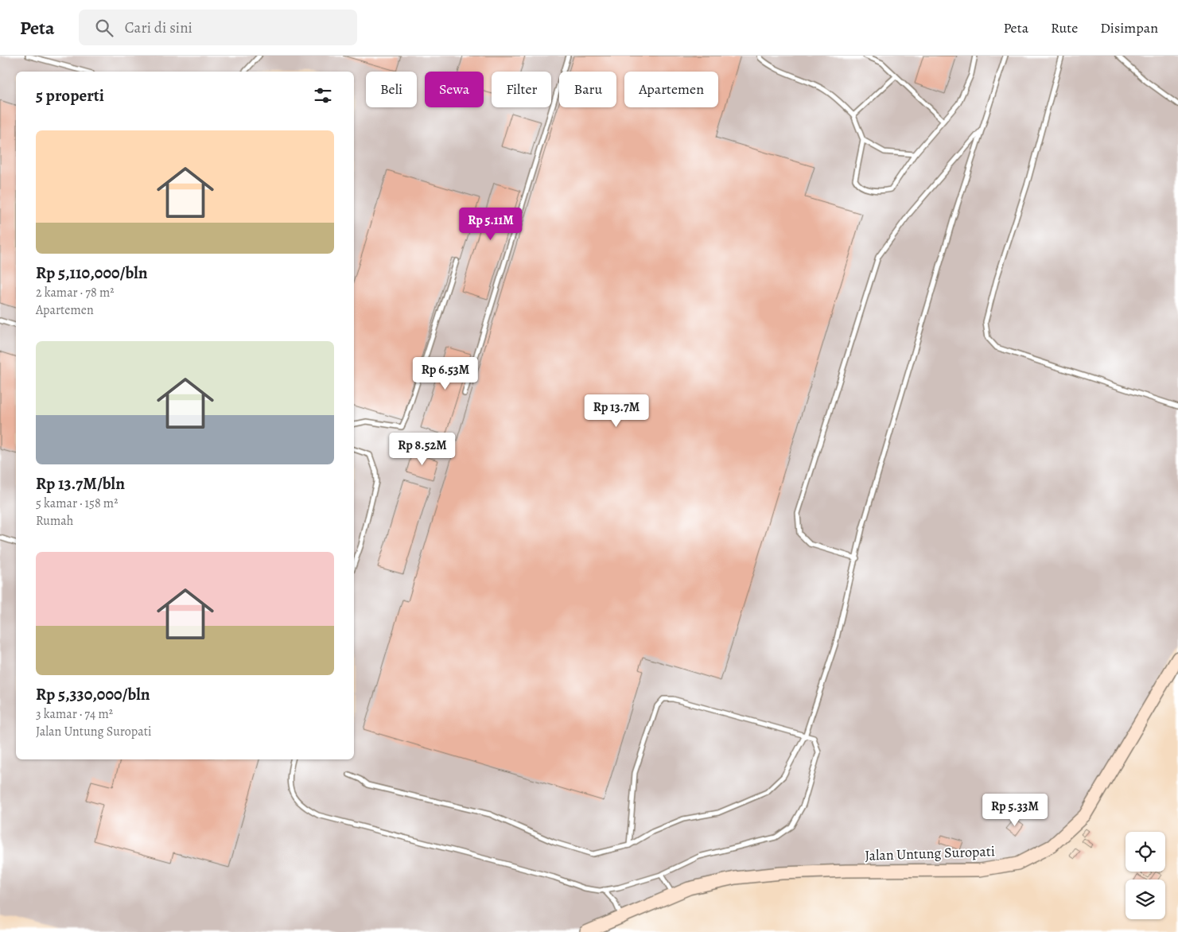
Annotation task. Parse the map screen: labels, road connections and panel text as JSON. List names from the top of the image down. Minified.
{"streets":{"main road":["Jalan Untung Suropati"]},"page":{"header":"Peta","search":"Cari di sini","nav":["Peta","Rute","Disimpan"],"chip":["Beli","Sewa","Filter","Baru","Apartemen"],"heading":"5 properti","list":[{"name":"Rp 5,110,000/bln","note":"2 kamar · 78 m² · Apartemen"},{"name":"Rp 13.7M/bln","note":"5 kamar · 158 m² · Rumah"},{"name":"Rp 5,330,000/bln","note":"3 kamar · 74 m² · Jalan Untung Suropati"}],"price":["Rp 5.11M","Rp 6.53M","Rp 13.7M","Rp 8.52M","Rp 5.33M"]}}
